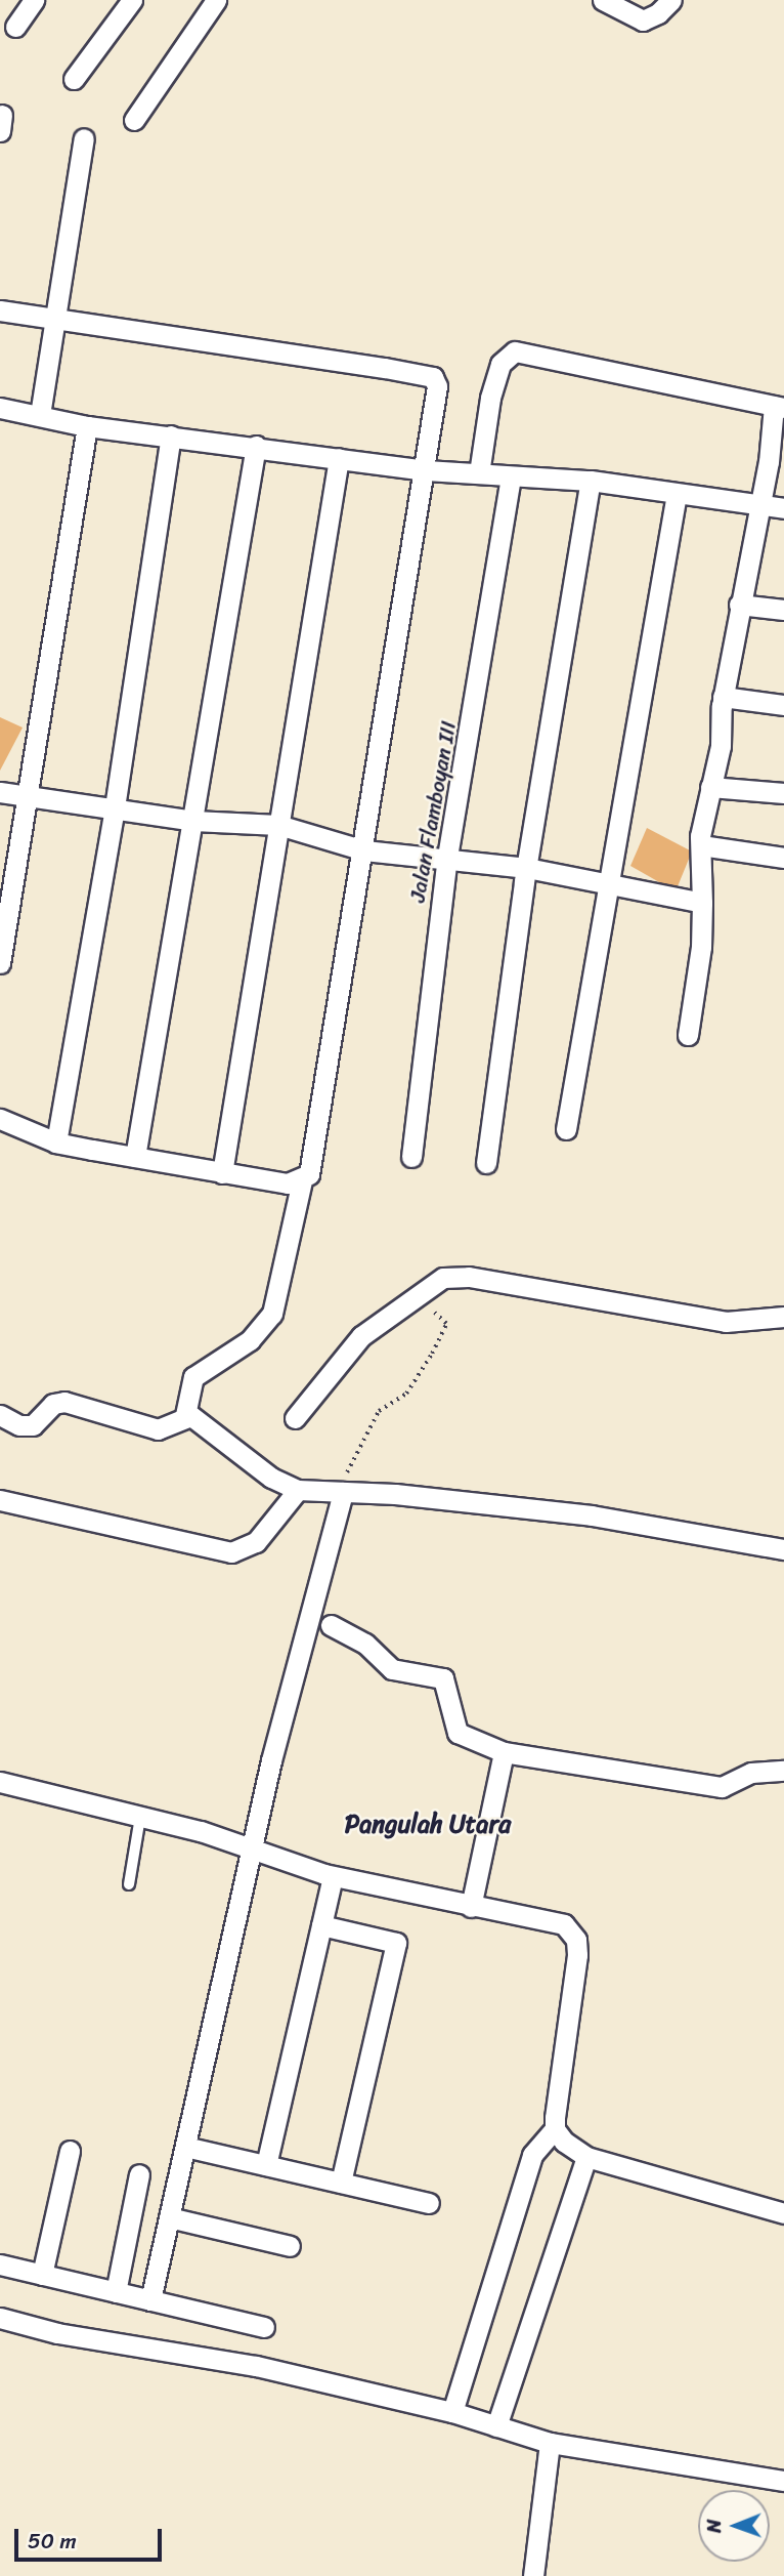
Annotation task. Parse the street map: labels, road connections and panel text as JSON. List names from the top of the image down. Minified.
{"streets":{"street":["Jalan Flamboyan III"]},"districts":["Pangulah Utara"],"scale_bar":"50 m","north":"left"}
